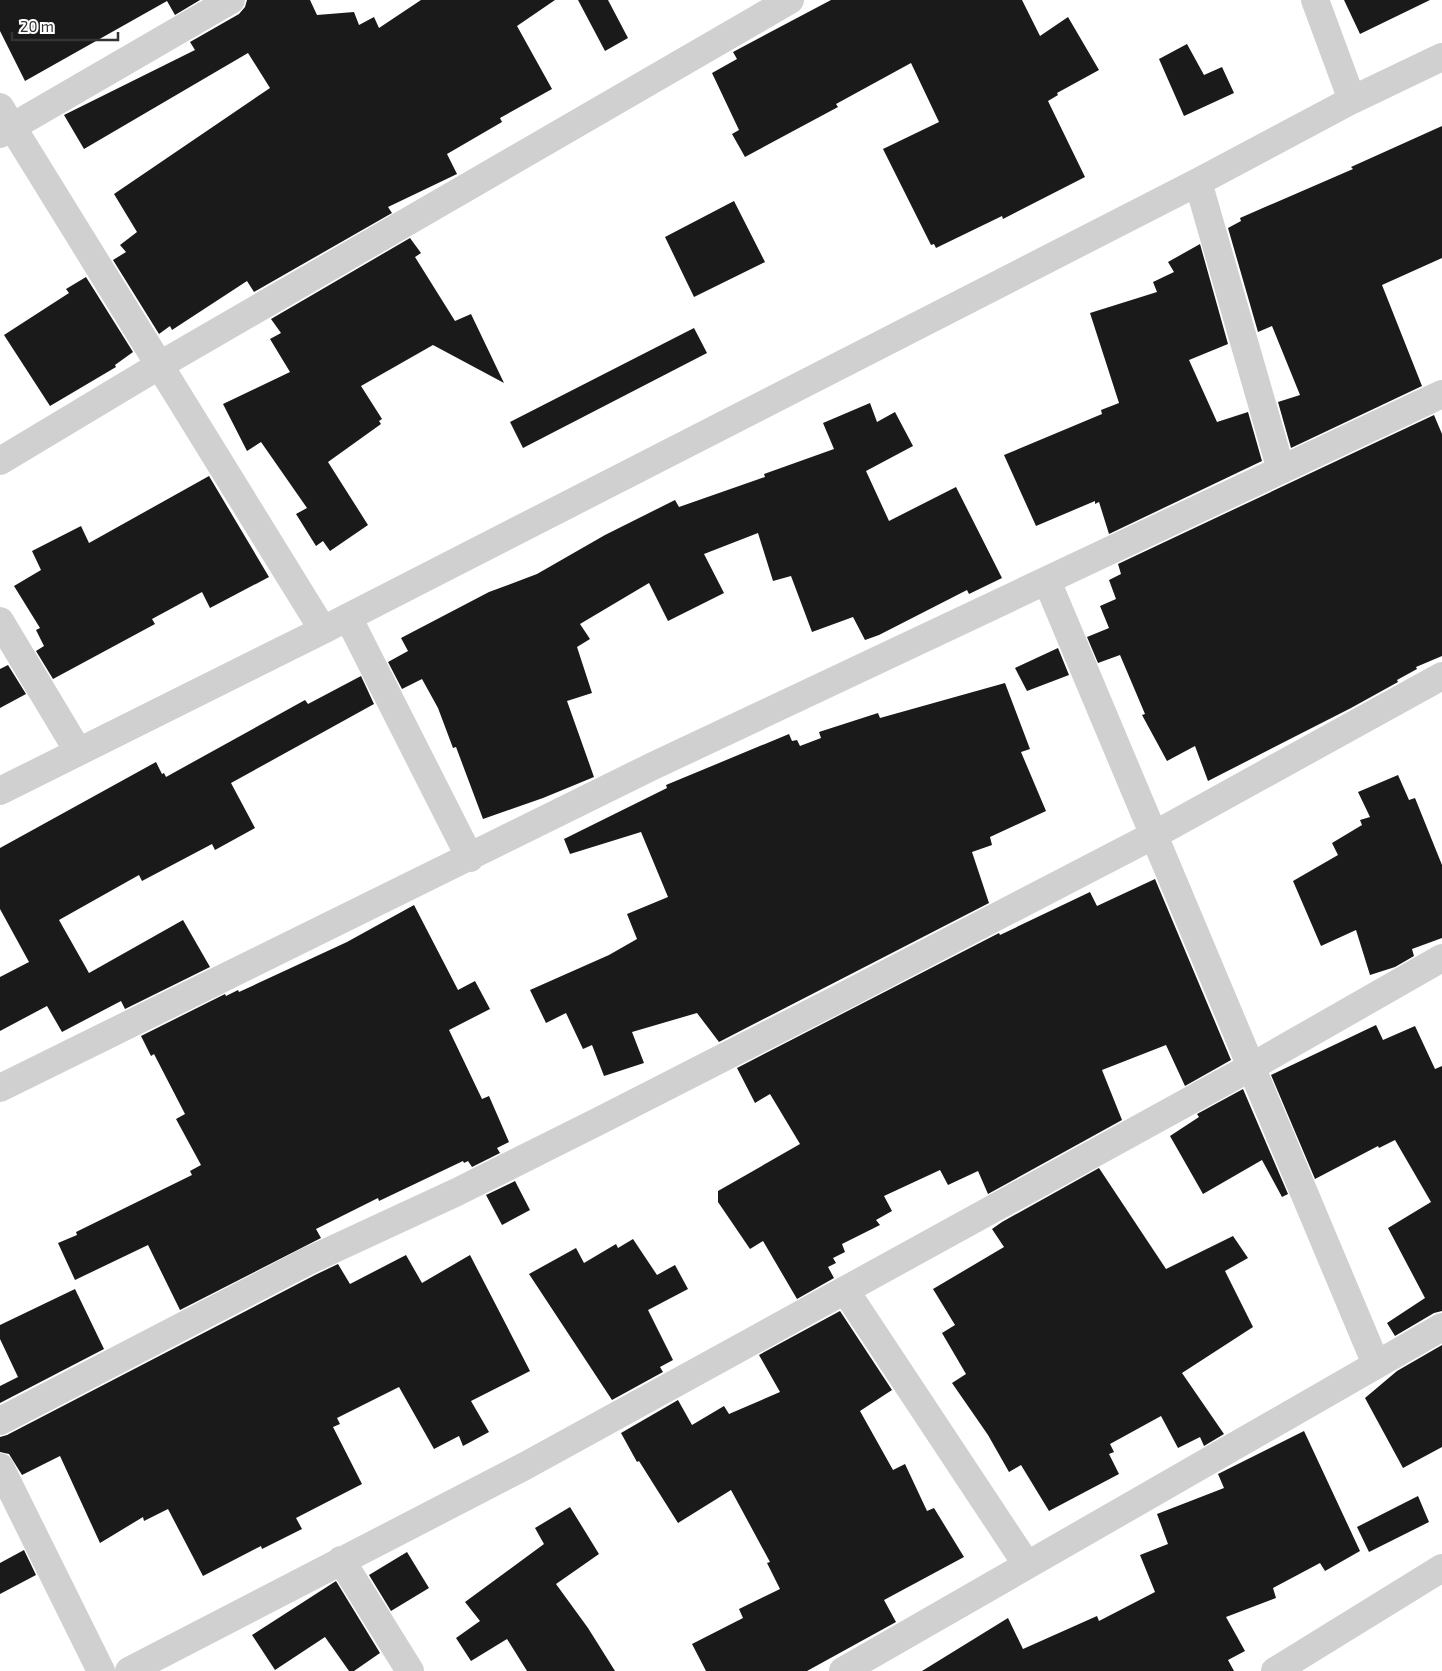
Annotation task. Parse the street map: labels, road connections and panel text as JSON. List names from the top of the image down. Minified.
{"scale_bar":"20 m"}
